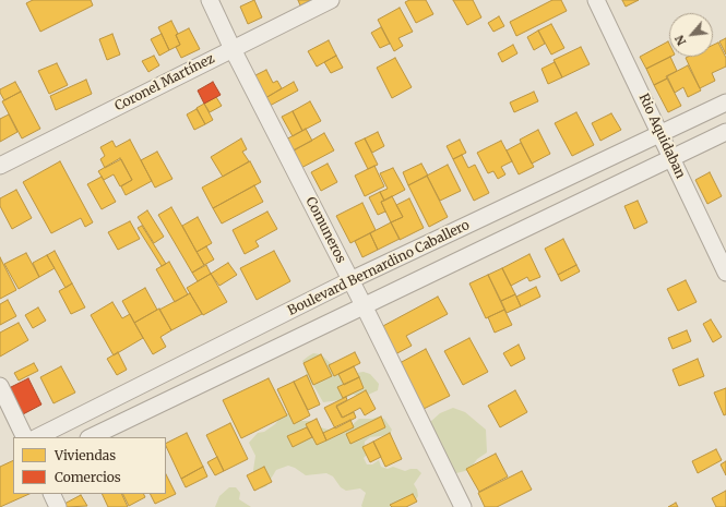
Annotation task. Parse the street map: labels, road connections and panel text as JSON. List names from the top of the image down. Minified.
{"streets":{"street":["Coronel Martínez","Rio Aquidaban","Comuneros","Boulevard Bernardino Caballero"]},"crossings":[["Coronel Martínez","Comuneros"],["Rio Aquidaban","Boulevard Bernardino Caballero"],["Comuneros","Boulevard Bernardino Caballero"]],"legend":["Viviendas","Comercios"],"north":"bottom left"}
